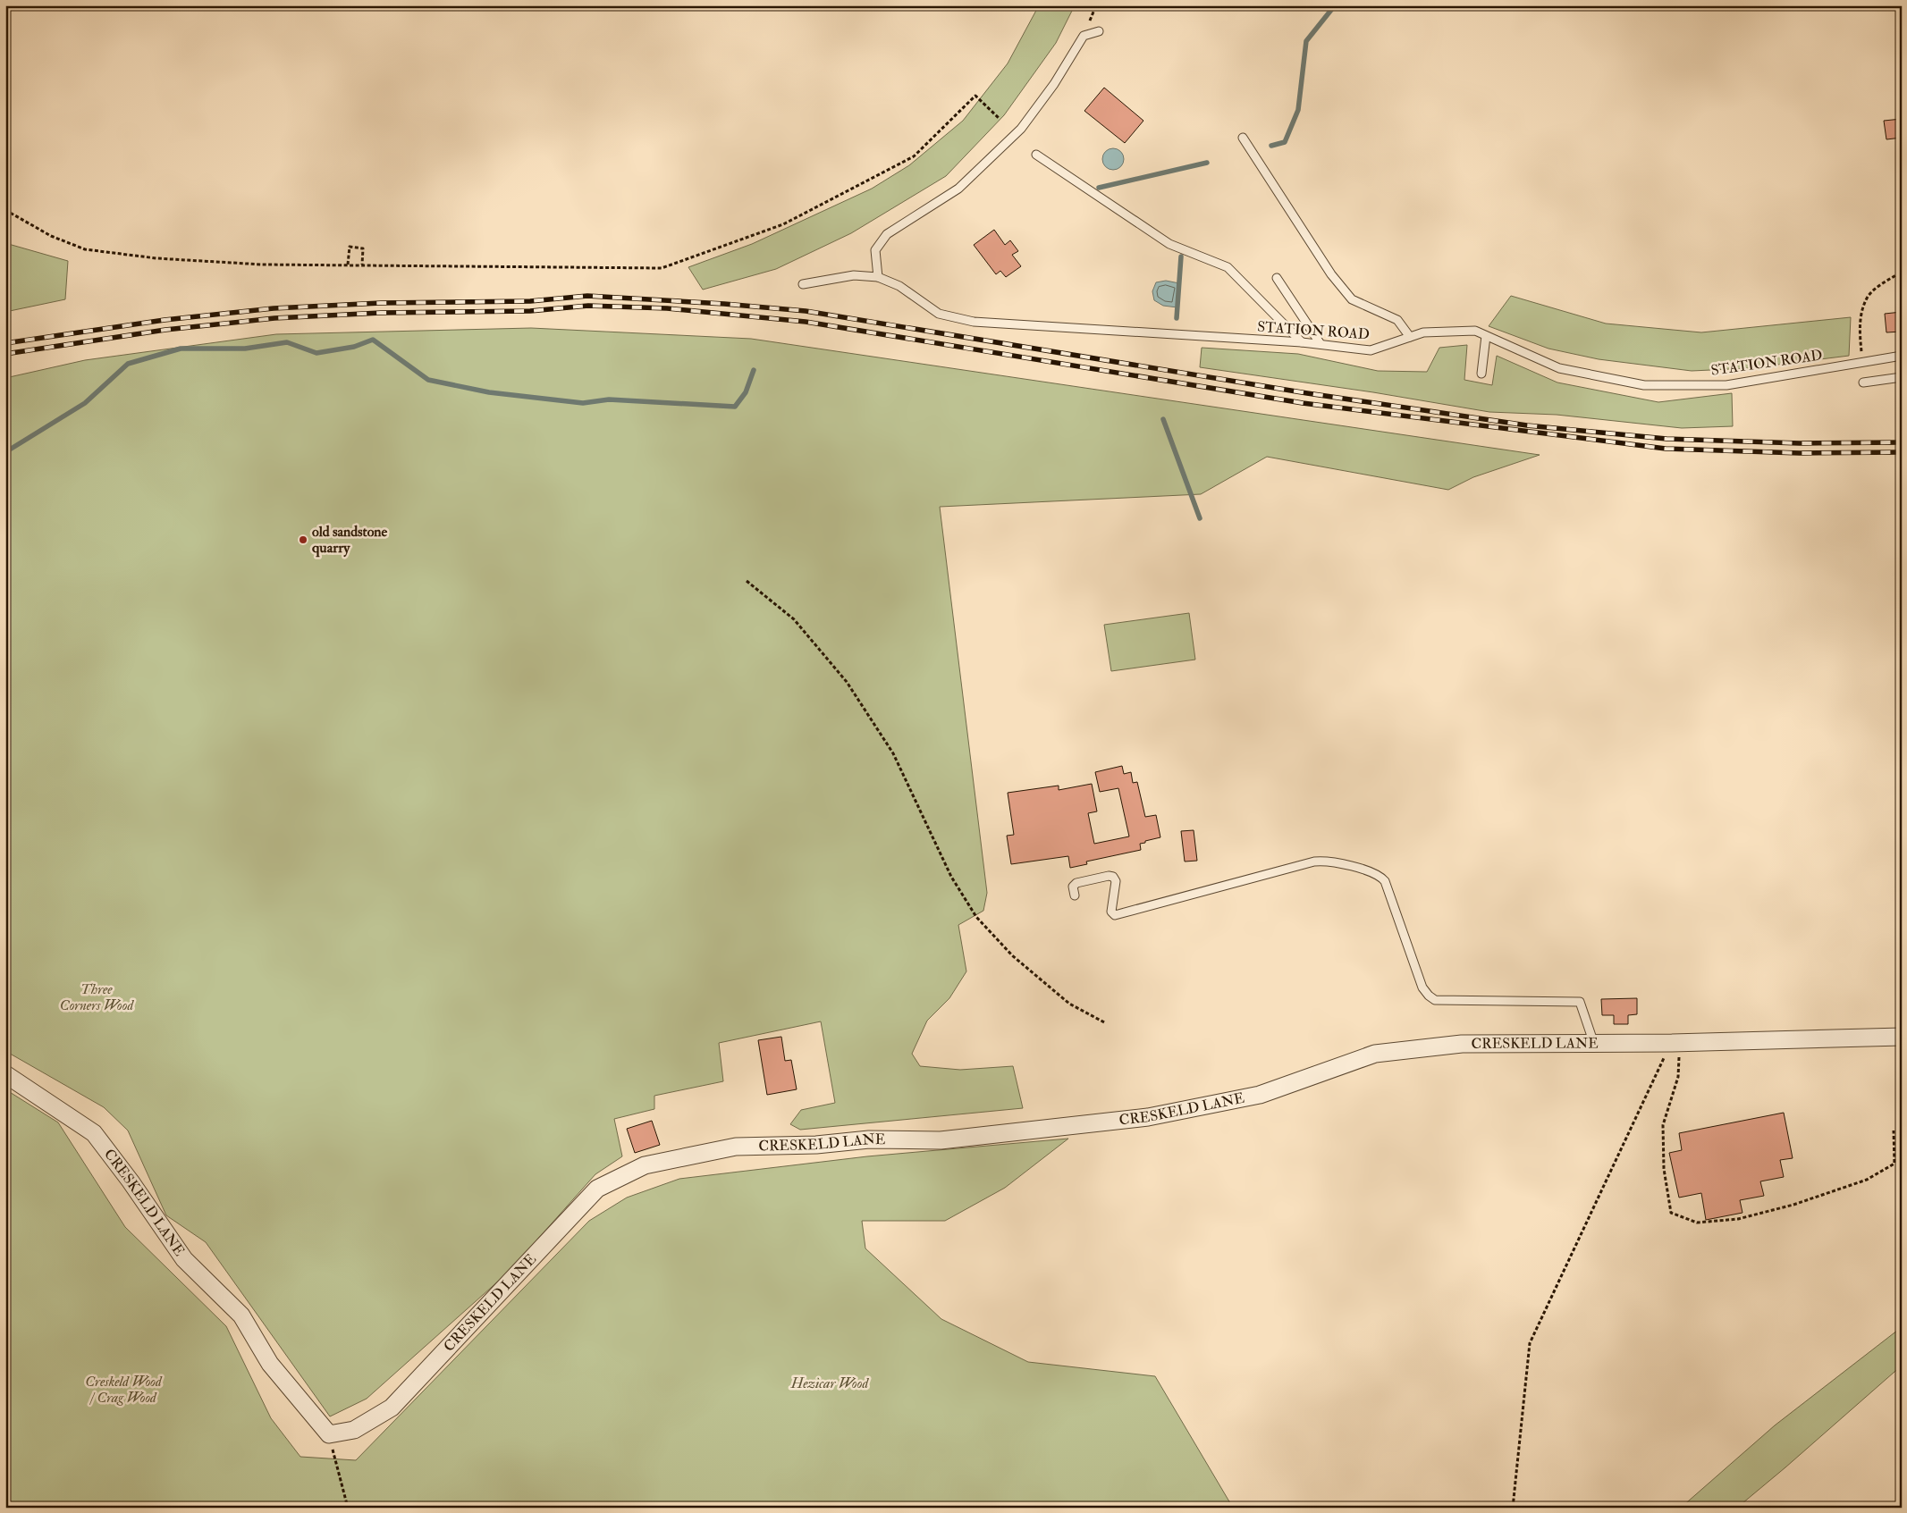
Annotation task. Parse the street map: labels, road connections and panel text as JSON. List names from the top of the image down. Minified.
{"streets":{"street":["CRESKELD LANE"],"lane":["STATION ROAD"]},"parks":["Three Corners Wood","Creskeld Wood / Crag Wood","Hezicar Wood"],"places":["old sandstone quarry"]}
